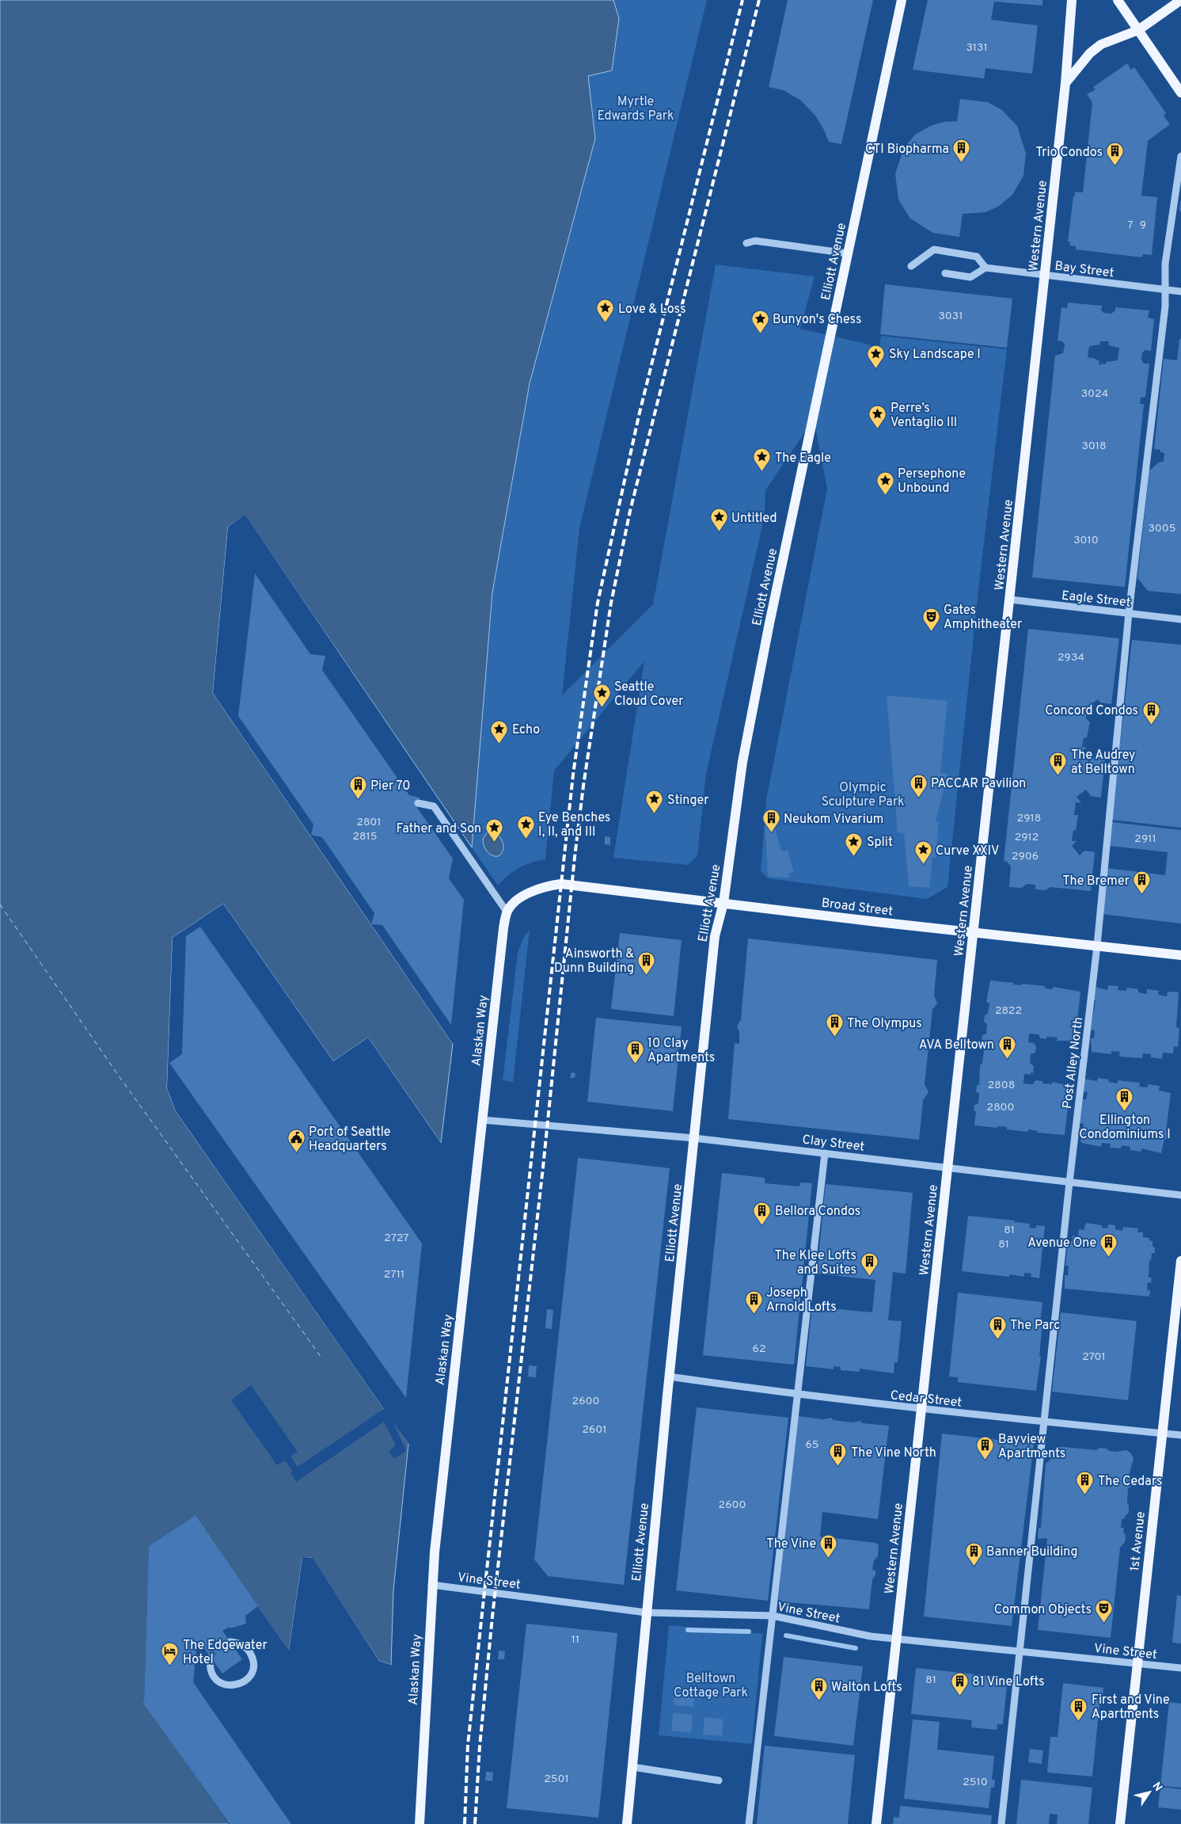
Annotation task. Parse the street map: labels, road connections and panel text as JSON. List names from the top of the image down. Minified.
{"streets":{"main road":["Western Avenue","Elliott Avenue","Broad Street","Alaskan Way","1st Avenue"],"street":["Bay Street","Eagle Street","Post Alley North","Clay Street","Cedar Street","Vine Street"]},"crossings":[["Western Avenue","Bay Street"],["Western Avenue","Eagle Street"],["Western Avenue","Broad Street"],["Western Avenue","Clay Street"],["Western Avenue","Cedar Street"],["Western Avenue","Vine Street"],["Elliott Avenue","Broad Street"],["Elliott Avenue","Clay Street"],["Elliott Avenue","Cedar Street"],["Elliott Avenue","Vine Street"],["Bay Street","Post Alley North"],["Eagle Street","Post Alley North"],["Broad Street","Alaskan Way"],["Broad Street","Post Alley North"],["Alaskan Way","Clay Street"],["Alaskan Way","Vine Street"],["Post Alley North","Clay Street"],["Post Alley North","Cedar Street"],["Post Alley North","Vine Street"],["Cedar Street","1st Avenue"],["1st Avenue","Vine Street"]],"parks":["Myrtle Edwards Park","Olympic Sculpture Park","Belltown Cottage Park"],"places":{"building":["CTI Biopharma","Trio Condos","Concord Condos","The Audrey at Belltown","PACCAR Pavilion","Pier 70","Neukom Vivarium","The Bremer","Ainsworth & Dunn Building","The Olympus","AVA Belltown","10 Clay Apartments","Ellington Condominiums I","Bellora Condos","Avenue One","The Klee Lofts and Suites","Joseph Arnold Lofts","The Parc","Bayview Apartments","The Vine North","The Cedars","The Vine","Banner Building","81 Vine Lofts","Walton Lofts","First and Vine Apartments"],"place":["Love & Loss","Bunyon's Chess","Sky Landscape I","Perre’s Ventaglio III","The Eagle","Persephone Unbound","Untitled","Seattle Cloud Cover","Echo","Stinger","Eye Benches I, II, and III","Father and Son","Split","Curve XXIV"],"theatre":["Gates Amphitheater","Common Objects"],"public building":["Port of Seattle Headquarters"],"hotel":["The Edgewater Hotel"]},"house_numbers":["3131","7","9","3031","3024","3018","3005","3010","2934","2918","2801","2815","2912","2911","2906","2822","2808","2800","81","2727","81","2711","62","2701","2600","2601","65","2600","11","81","2501","2510"],"north":"top right"}
